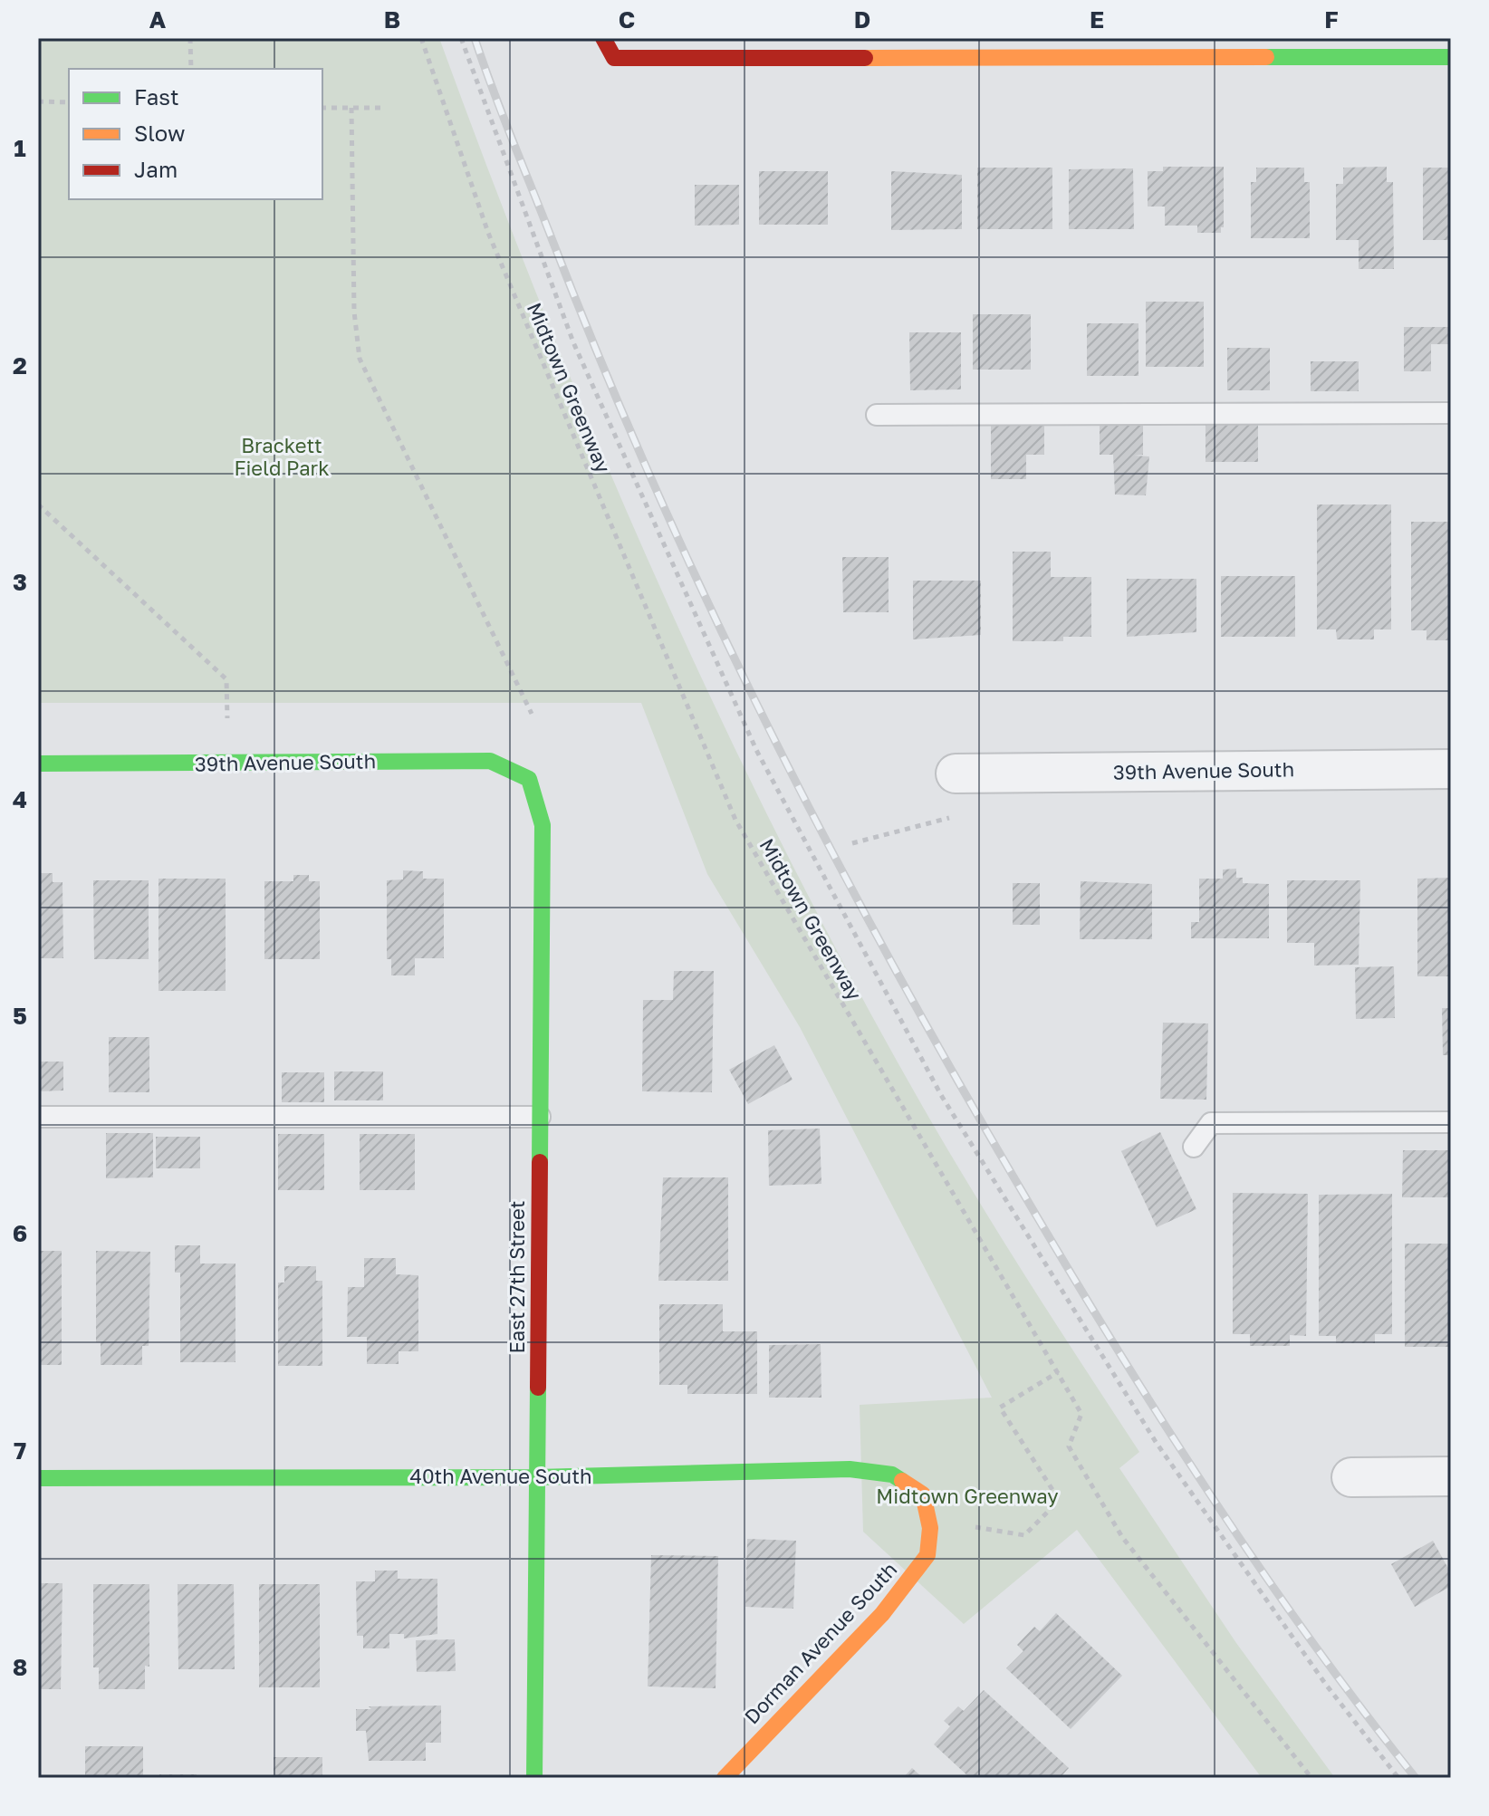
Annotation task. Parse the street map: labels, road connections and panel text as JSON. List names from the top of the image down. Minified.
{"streets":{"street":["39th Avenue South","East 27th Street","40th Avenue South","Dorman Avenue South"],"path":["Midtown Greenway"]},"crossings":[["39th Avenue South","East 27th Street"],["East 27th Street","40th Avenue South"],["40th Avenue South","Dorman Avenue South"]],"parks":["Brackett Field Park","Midtown Greenway"],"legend":["Fast","Slow","Jam"],"grid":{"columns":["A","B","C","D","E","F"],"rows":["1","2","3","4","5","6","7","8"]}}
